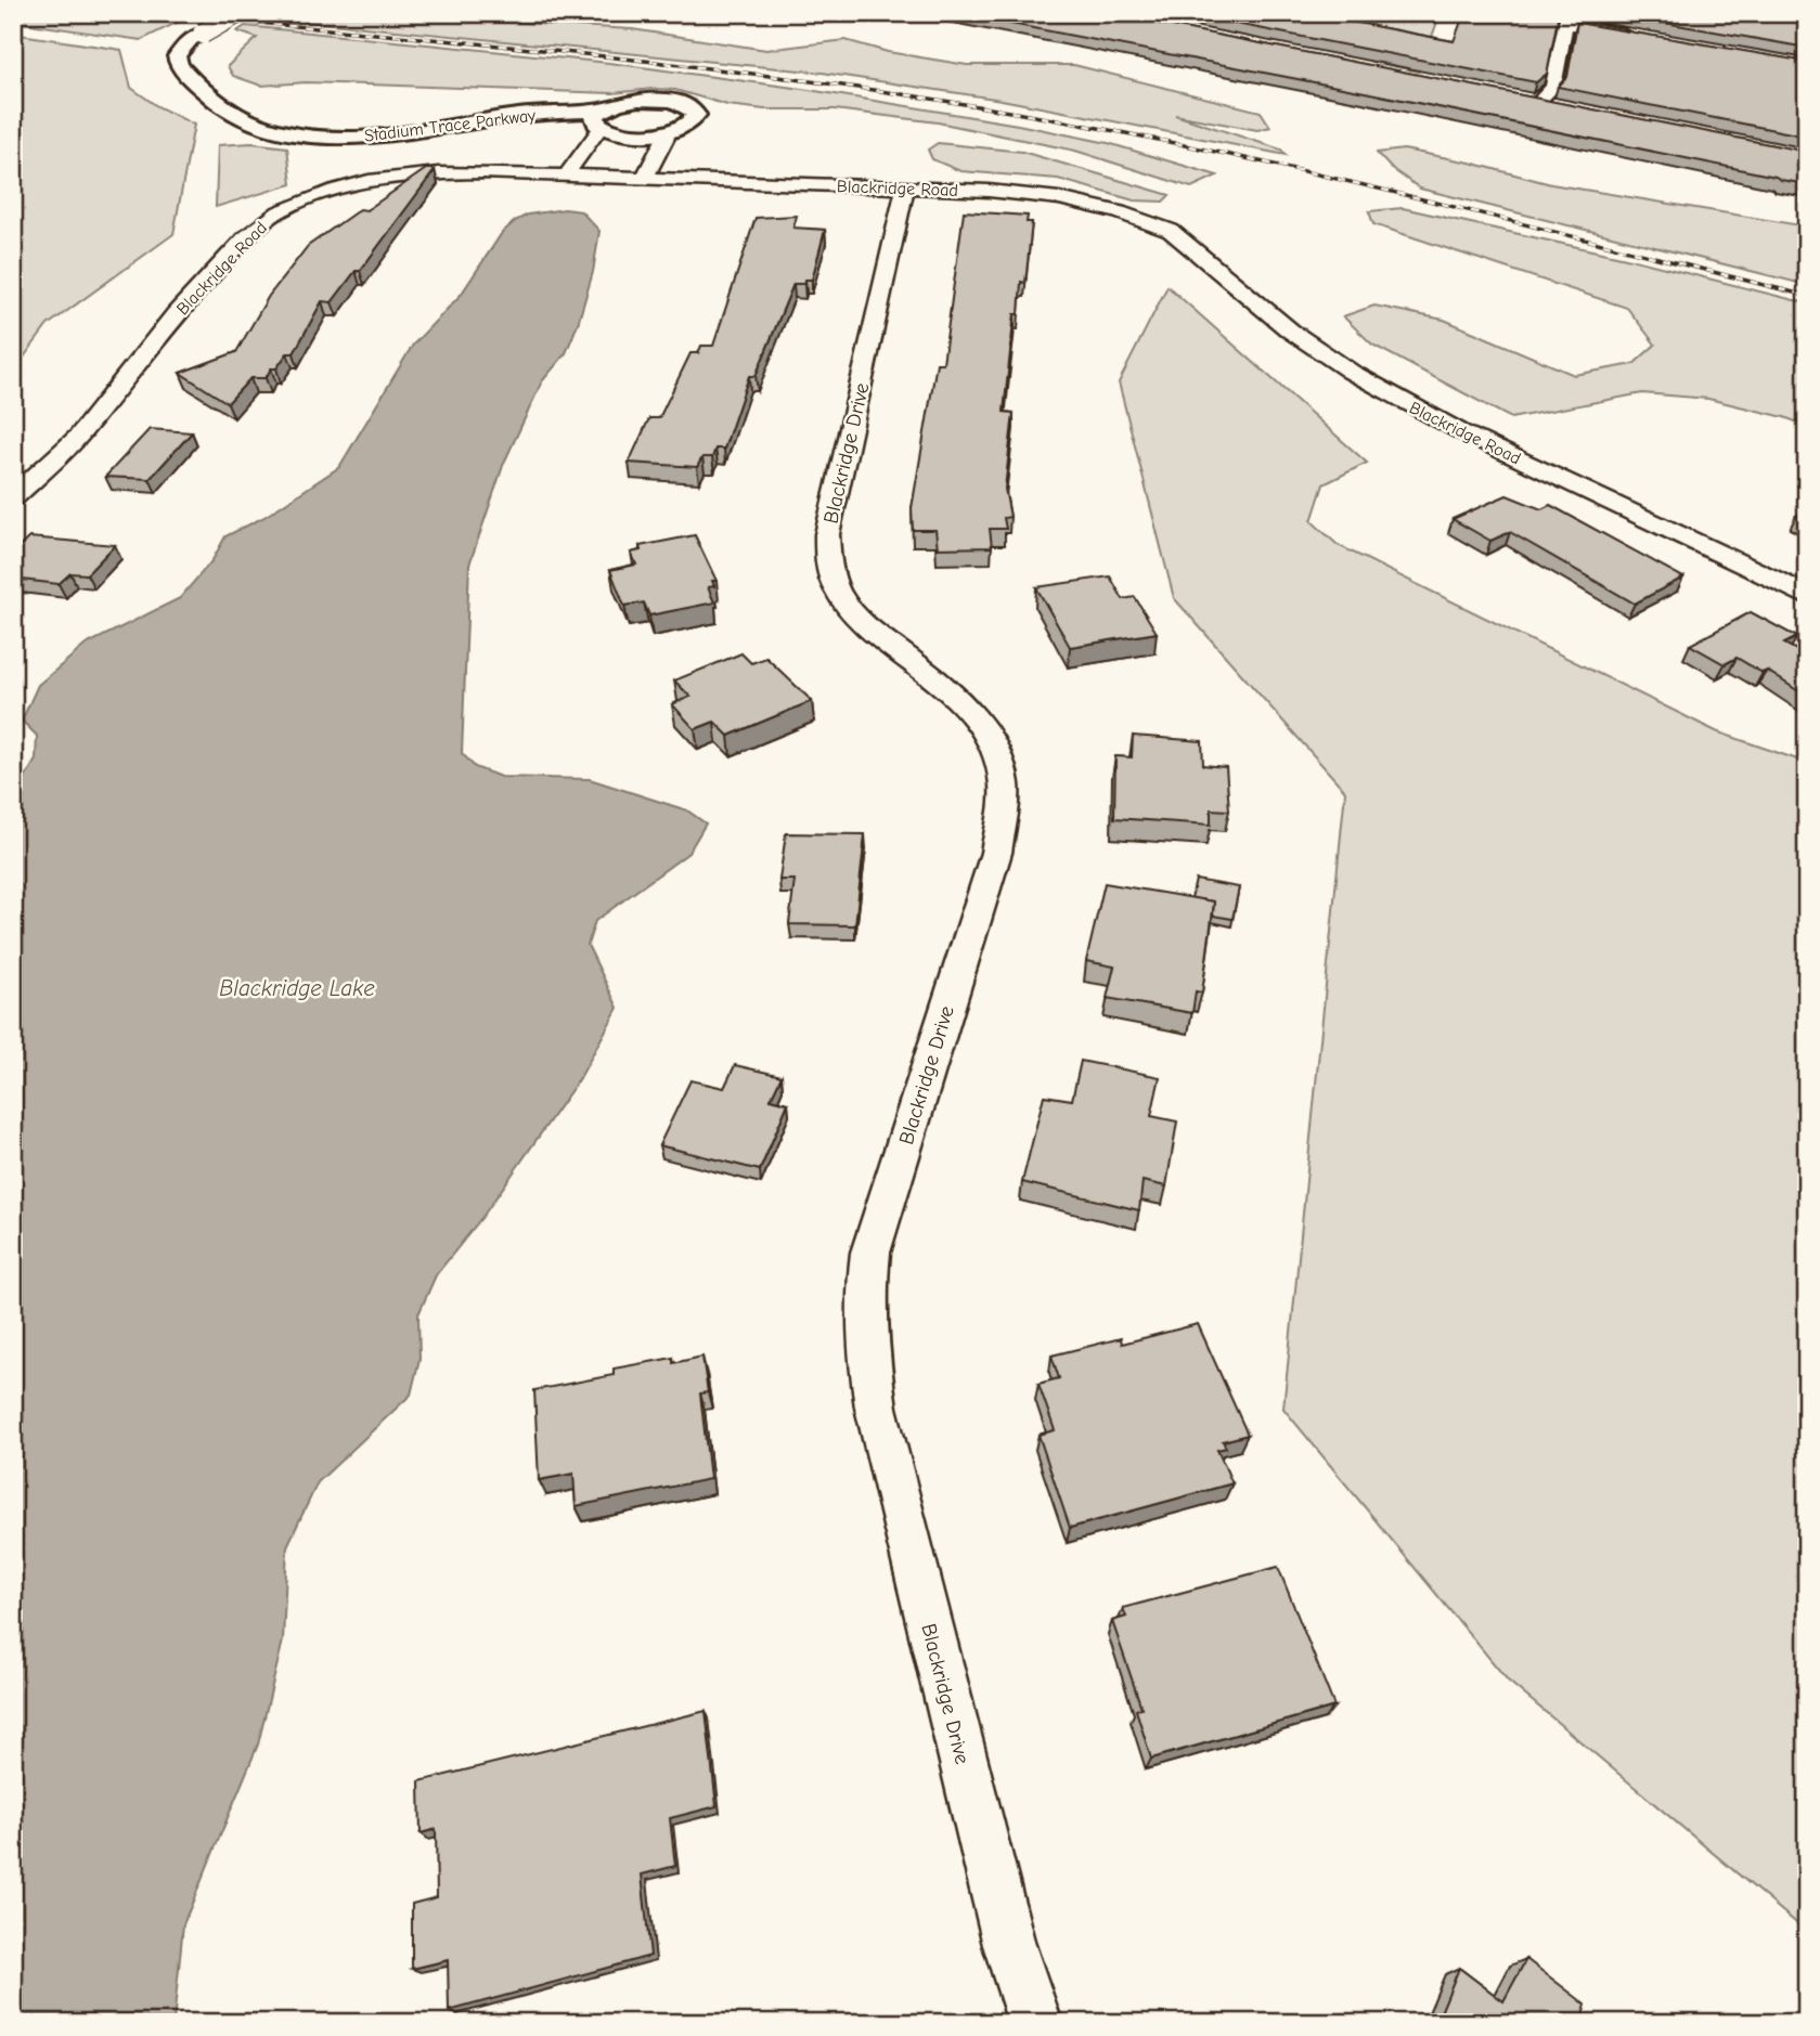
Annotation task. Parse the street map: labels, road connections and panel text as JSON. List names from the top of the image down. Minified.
{"streets":{"street":["Stadium Trace Parkway","Blackridge Road","Blackridge Drive"]},"crossings":[["Blackridge Road","Blackridge Drive"]],"water":["Blackridge Lake"]}
